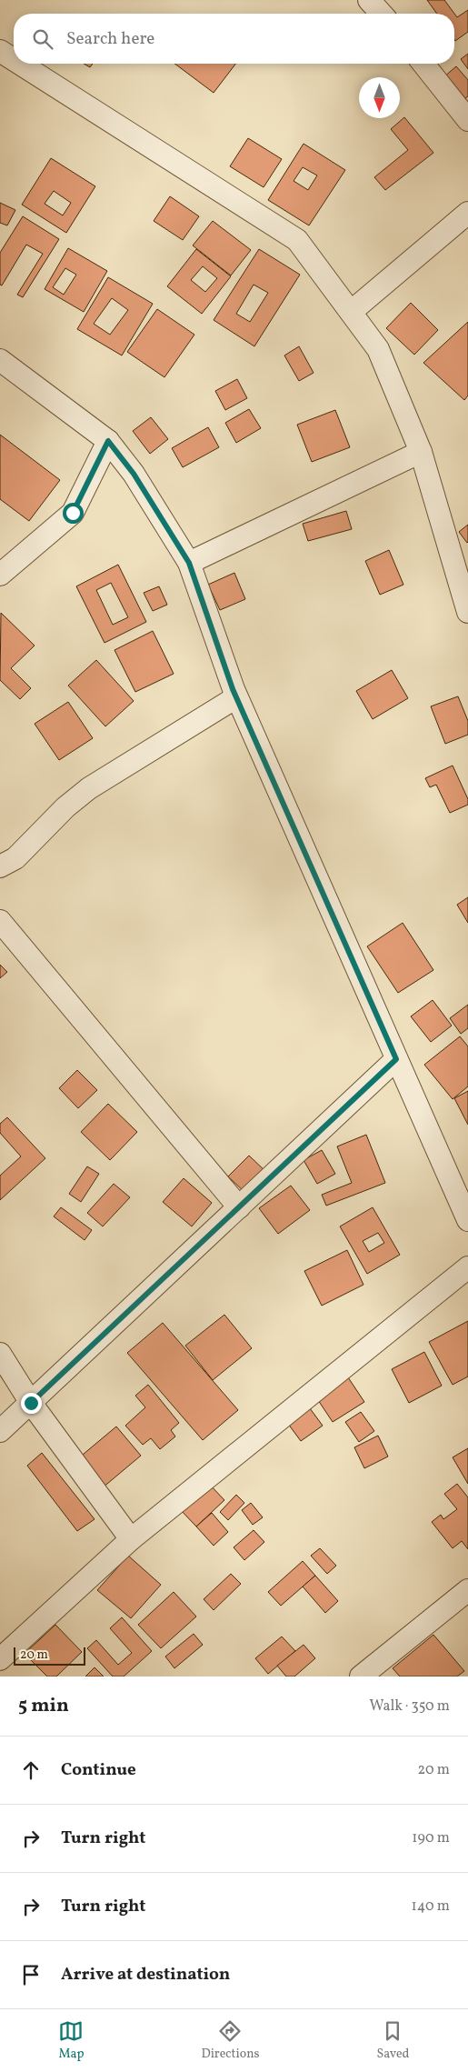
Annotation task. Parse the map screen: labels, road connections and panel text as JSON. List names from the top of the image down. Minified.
{"scale_bar":"20 m","north":"bottom","page":{"search":"Search here","scale":"20 m","heading":["5 min","Walk · 350 m"],"list":[["Continue","20 m"],["Turn right","190 m"],["Turn right","140 m"],"Arrive at destination"],"nav":["Map","Directions","Saved"]}}
